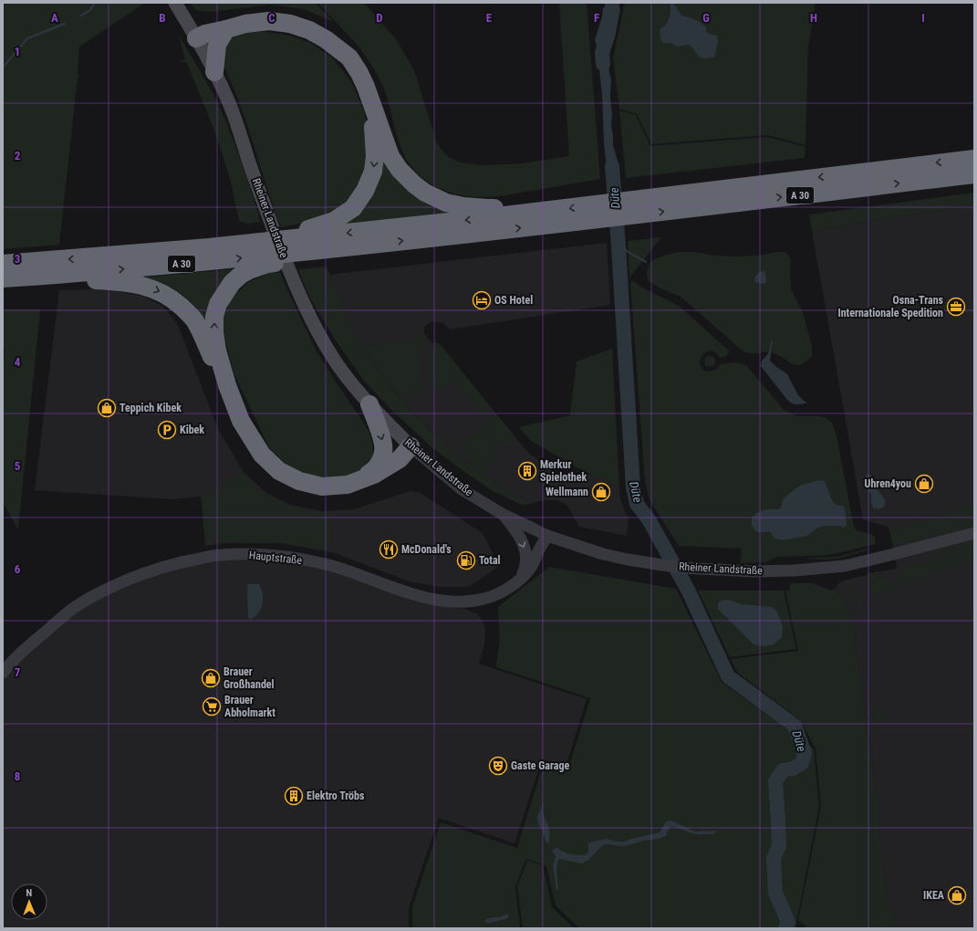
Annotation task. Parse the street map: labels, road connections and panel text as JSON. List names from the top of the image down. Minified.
{"streets":{"highway":["A 30"],"main road":["Rheiner Landstraße"],"street":["Hauptstraße"]},"crossings":[["Rheiner Landstraße","Hauptstraße"]],"water":["Düte"],"places":{"hotel":["OS Hotel"],"office":["Osna-Trans Internationale Spedition"],"shop":["Teppich Kibek","Uhren4you","Wellmann","Brauer Großhandel","IKEA"],"parking":["Kibek"],"building":["Merkur Spielothek","Elektro Tröbs"],"restaurant":["McDonald's"],"fuel station":["Total"],"supermarket":["Brauer Abholmarkt"],"theatre":["Gaste Garage"]},"north":"top","grid":{"columns":["A","B","C","D","E","F","G","H","I"],"rows":["1","2","3","4","5","6","7","8"]}}
